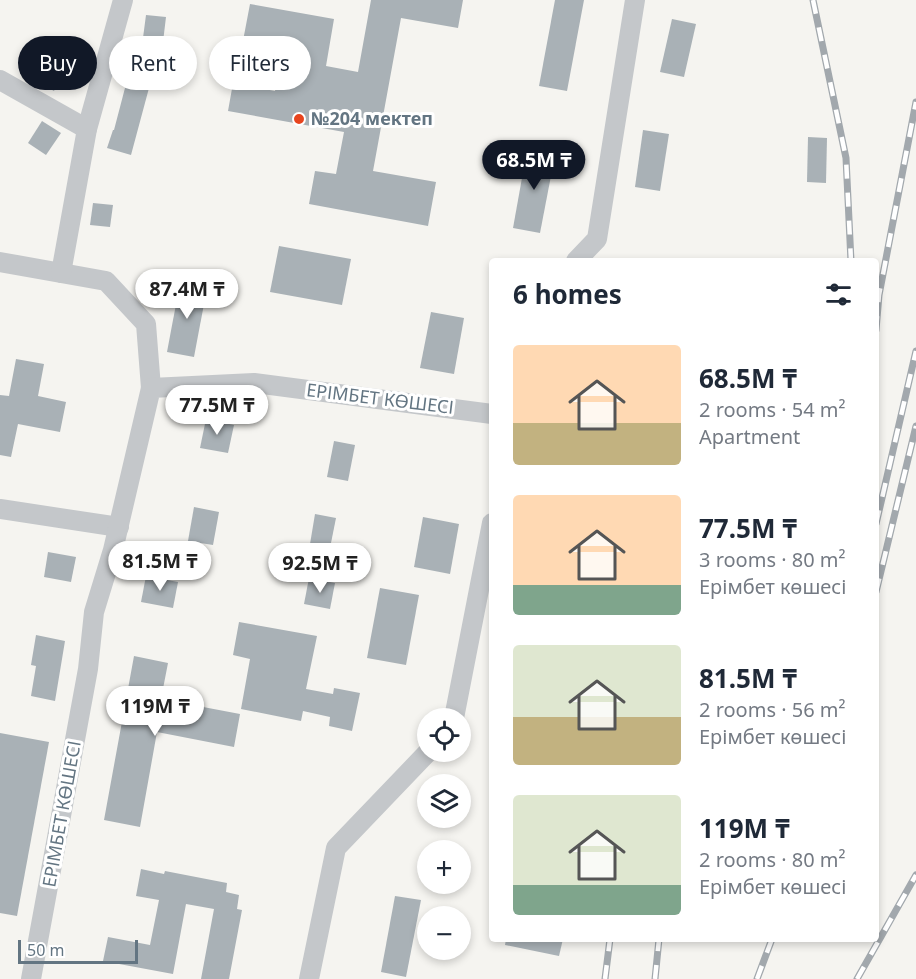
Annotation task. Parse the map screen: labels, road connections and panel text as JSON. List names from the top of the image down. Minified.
{"streets":{"street":["ЕРІМБЕТ КӨШЕСІ"]},"places":["№204 мектеп"],"scale_bar":"50 m","page":{"chip":["Buy","Rent","Filters"],"price":["68.5M ₸","87.4M ₸","77.5M ₸","81.5M ₸","92.5M ₸","119M ₸"],"heading":"6 homes","list":[{"name":"68.5M ₸","note":"2 rooms · 54 m² · Apartment"},{"name":"77.5M ₸","note":"3 rooms · 80 m² · Ерімбет көшесі"},{"name":"81.5M ₸","note":"2 rooms · 56 m² · Ерімбет көшесі"},{"name":"119M ₸","note":"2 rooms · 80 m² · Ерімбет көшесі"}],"map_buttons":["+","−"],"scale":"50 m"}}
